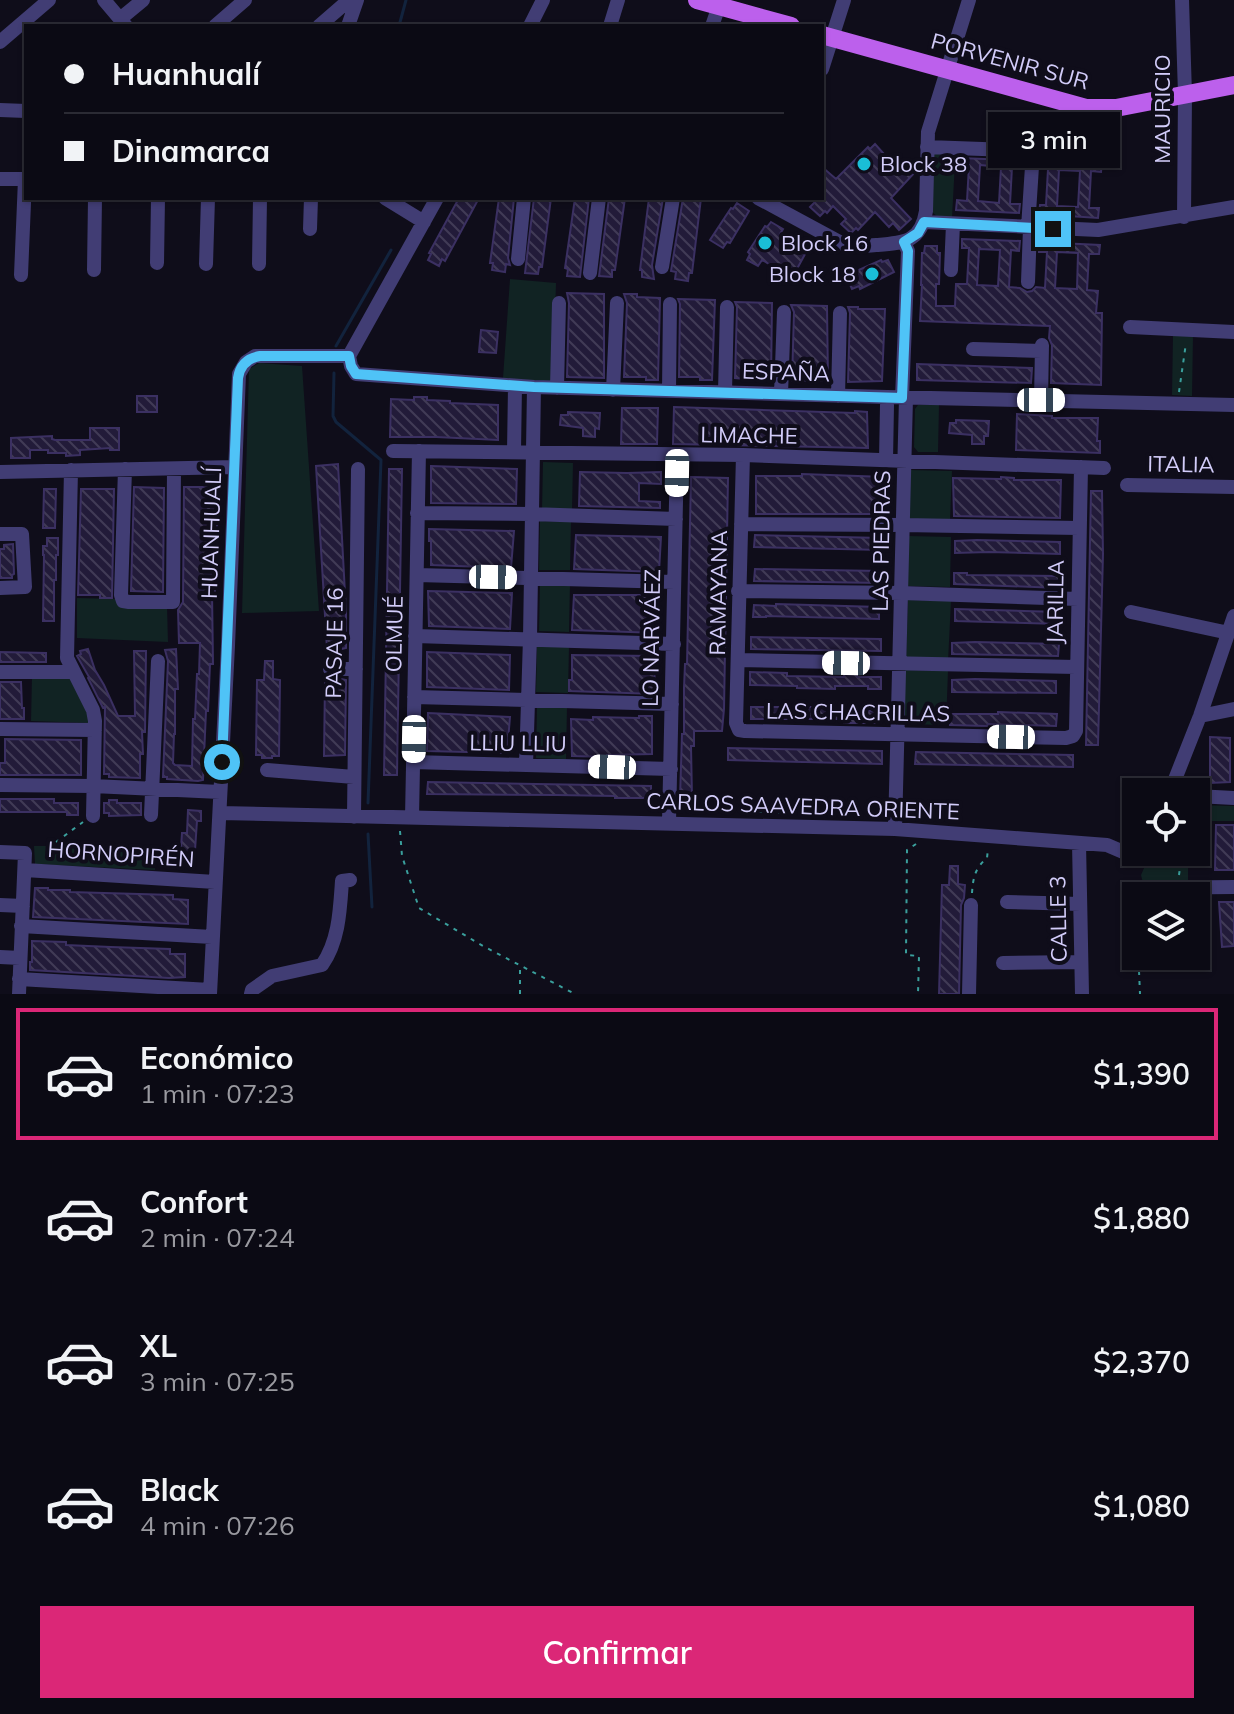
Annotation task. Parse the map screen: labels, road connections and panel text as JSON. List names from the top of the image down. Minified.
{"streets":{"main road":["PORVENIR SUR"],"street":["MAURICIO","ESPAÑA","LIMACHE","ITALIA","HUANHUALÍ","LAS PIEDRAS","RAMAYANA","JARILLA","OLMUÉ","LO NARVÁEZ","PASAJE 16","LAS CHACRILLAS","LLIU LLIU","CARLOS SAAVEDRA ORIENTE","HORNOPIRÉN","CALLE 3"]},"crossings":[["PORVENIR SUR","MAURICIO"],["ESPAÑA","HUANHUALÍ"],["ESPAÑA","LAS PIEDRAS"],["LIMACHE","LAS PIEDRAS"],["LIMACHE","RAMAYANA"],["LIMACHE","JARILLA"],["LIMACHE","OLMUÉ"],["LIMACHE","LO NARVÁEZ"],["HUANHUALÍ","CARLOS SAAVEDRA ORIENTE"],["HUANHUALÍ","HORNOPIRÉN"],["LAS PIEDRAS","LAS CHACRILLAS"],["LAS PIEDRAS","CARLOS SAAVEDRA ORIENTE"],["RAMAYANA","LAS CHACRILLAS"],["JARILLA","LAS CHACRILLAS"],["OLMUÉ","LLIU LLIU"],["OLMUÉ","CARLOS SAAVEDRA ORIENTE"],["LO NARVÁEZ","LLIU LLIU"],["LO NARVÁEZ","CARLOS SAAVEDRA ORIENTE"],["PASAJE 16","CARLOS SAAVEDRA ORIENTE"],["CARLOS SAAVEDRA ORIENTE","CALLE 3"]],"places":["Block 38","Block 16","Block 18"],"page":{"banner":["Huanhualí","Dinamarca"],"bubble":"3 min","list":[{"name":"Económico","note":"1 min · 07:23","value":"$1,390"},{"name":"Confort","note":"2 min · 07:24","value":"$1,880"},{"name":"XL","note":"3 min · 07:25","value":"$2,370"},{"name":"Black","note":"4 min · 07:26","value":"$1,080"}],"buttons":"Confirmar"}}
